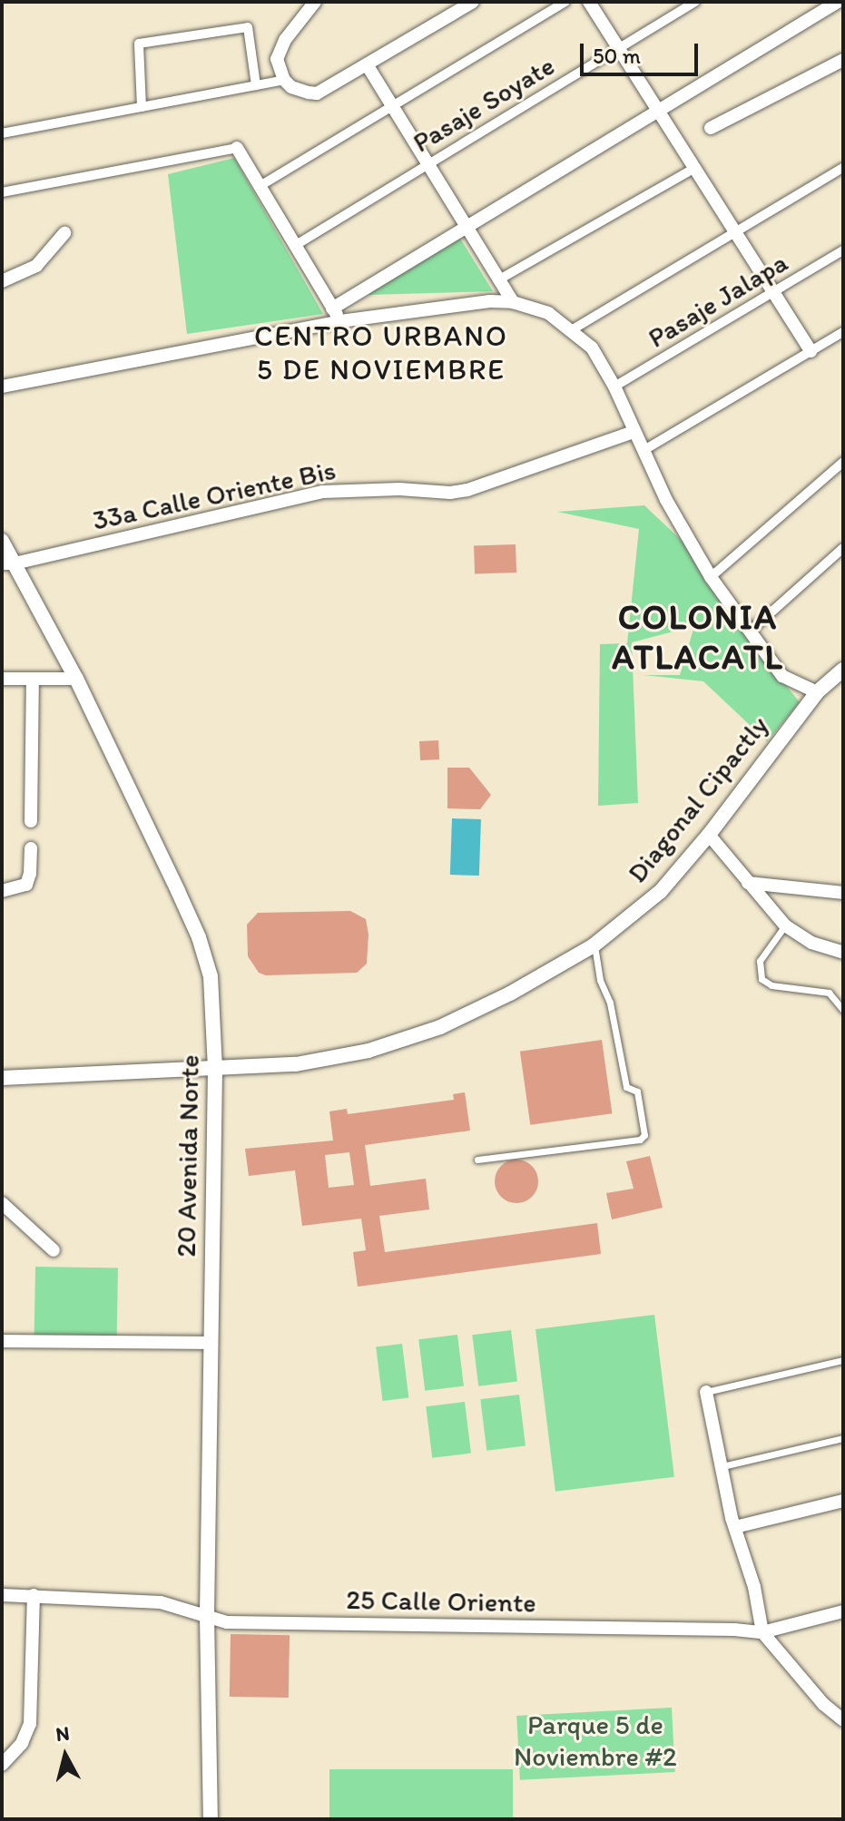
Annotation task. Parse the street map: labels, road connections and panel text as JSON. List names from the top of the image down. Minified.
{"streets":{"street":["Pasaje Soyate","Pasaje Jalapa","33a Calle Oriente Bis","Diagonal Cipactly","20 Avenida Norte","25 Calle Oriente"]},"crossings":[["33a Calle Oriente Bis","20 Avenida Norte"],["Diagonal Cipactly","20 Avenida Norte"],["20 Avenida Norte","25 Calle Oriente"]],"districts":["CENTRO URBANO 5 DE NOVIEMBRE","COLONIA ATLACATL"],"parks":["Parque 5 de Noviembre #2"],"scale_bar":"50 m","north":"top"}
